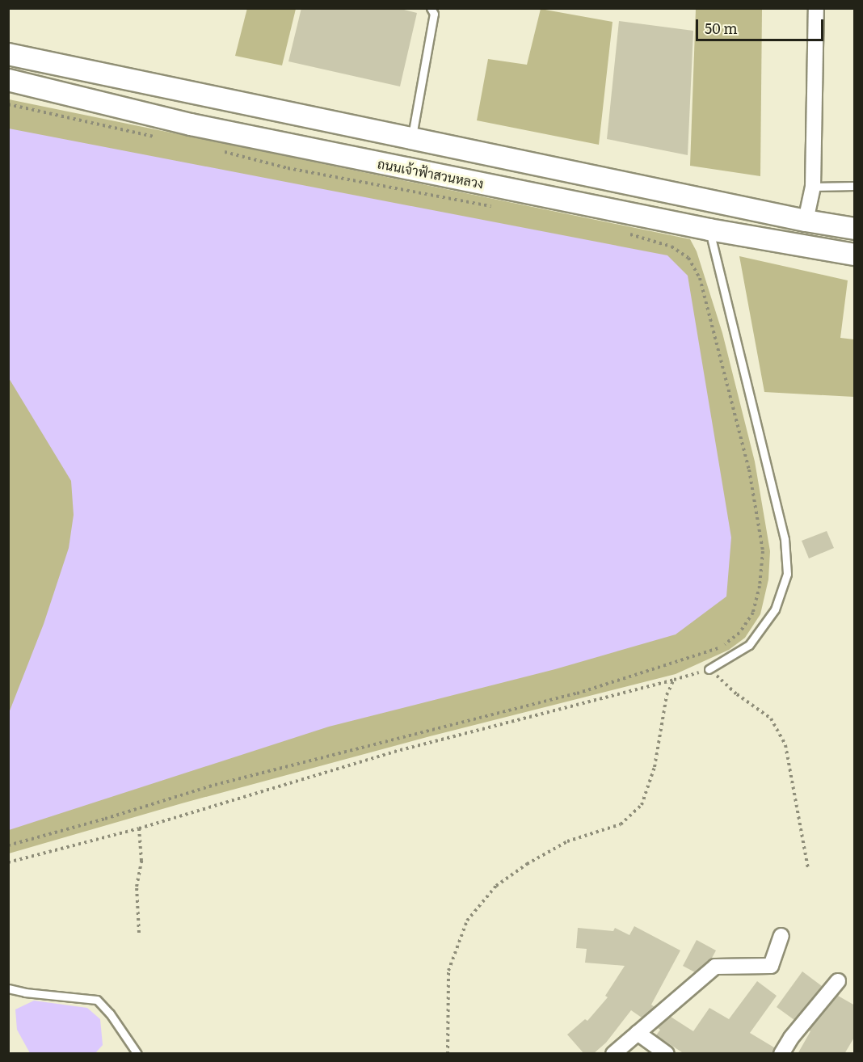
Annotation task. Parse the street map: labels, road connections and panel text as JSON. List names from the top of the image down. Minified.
{"streets":{"main road":["ถนนเจ้าฟ้าสวนหลวง"]},"scale_bar":"50 m"}
